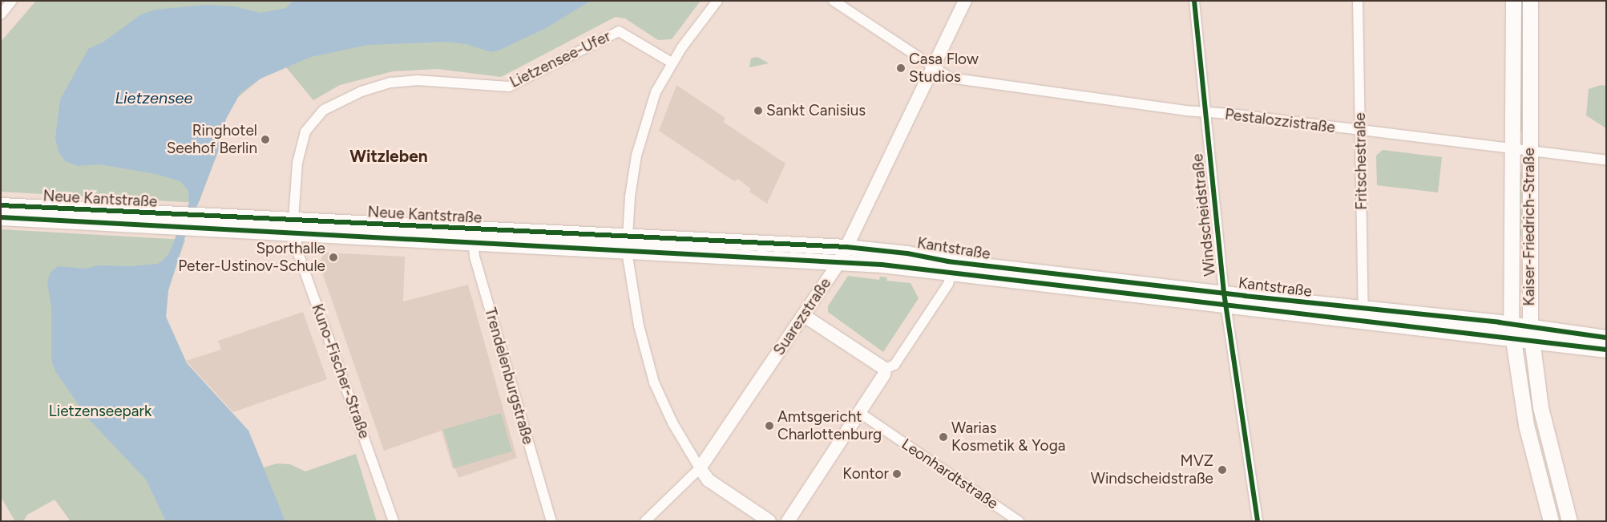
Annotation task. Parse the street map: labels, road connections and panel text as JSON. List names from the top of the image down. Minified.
{"streets":{"main road":["Neue Kantstraße","Kaiser-Friedrich-Straße","Kantstraße"],"street":["Lietzensee-Ufer","Pestalozzistraße","Fritschestraße","Windscheidstraße","Suarezstraße","Kuno-Fischer-Straße","Trendelenburgstraße","Leonhardtstraße"]},"crossings":[["Lietzensee-Ufer","Neue Kantstraße"],["Lietzensee-Ufer","Kuno-Fischer-Straße"],["Pestalozzistraße","Fritschestraße"],["Pestalozzistraße","Windscheidstraße"],["Pestalozzistraße","Kaiser-Friedrich-Straße"],["Pestalozzistraße","Suarezstraße"],["Fritschestraße","Kantstraße"],["Neue Kantstraße","Kantstraße"],["Neue Kantstraße","Suarezstraße"],["Neue Kantstraße","Kuno-Fischer-Straße"],["Neue Kantstraße","Trendelenburgstraße"],["Windscheidstraße","Kantstraße"],["Kaiser-Friedrich-Straße","Kantstraße"],["Kantstraße","Suarezstraße"]],"districts":["Witzleben"],"water":["Lietzensee"],"parks":["Lietzenseepark"],"places":["Casa Flow Studios","Sankt Canisius","Ringhotel Seehof Berlin","Sporthalle Peter-Ustinov-Schule","Amtsgericht Charlottenburg","Warias Kosmetik & Yoga","MVZ Windscheidstraße","Kontor"]}
